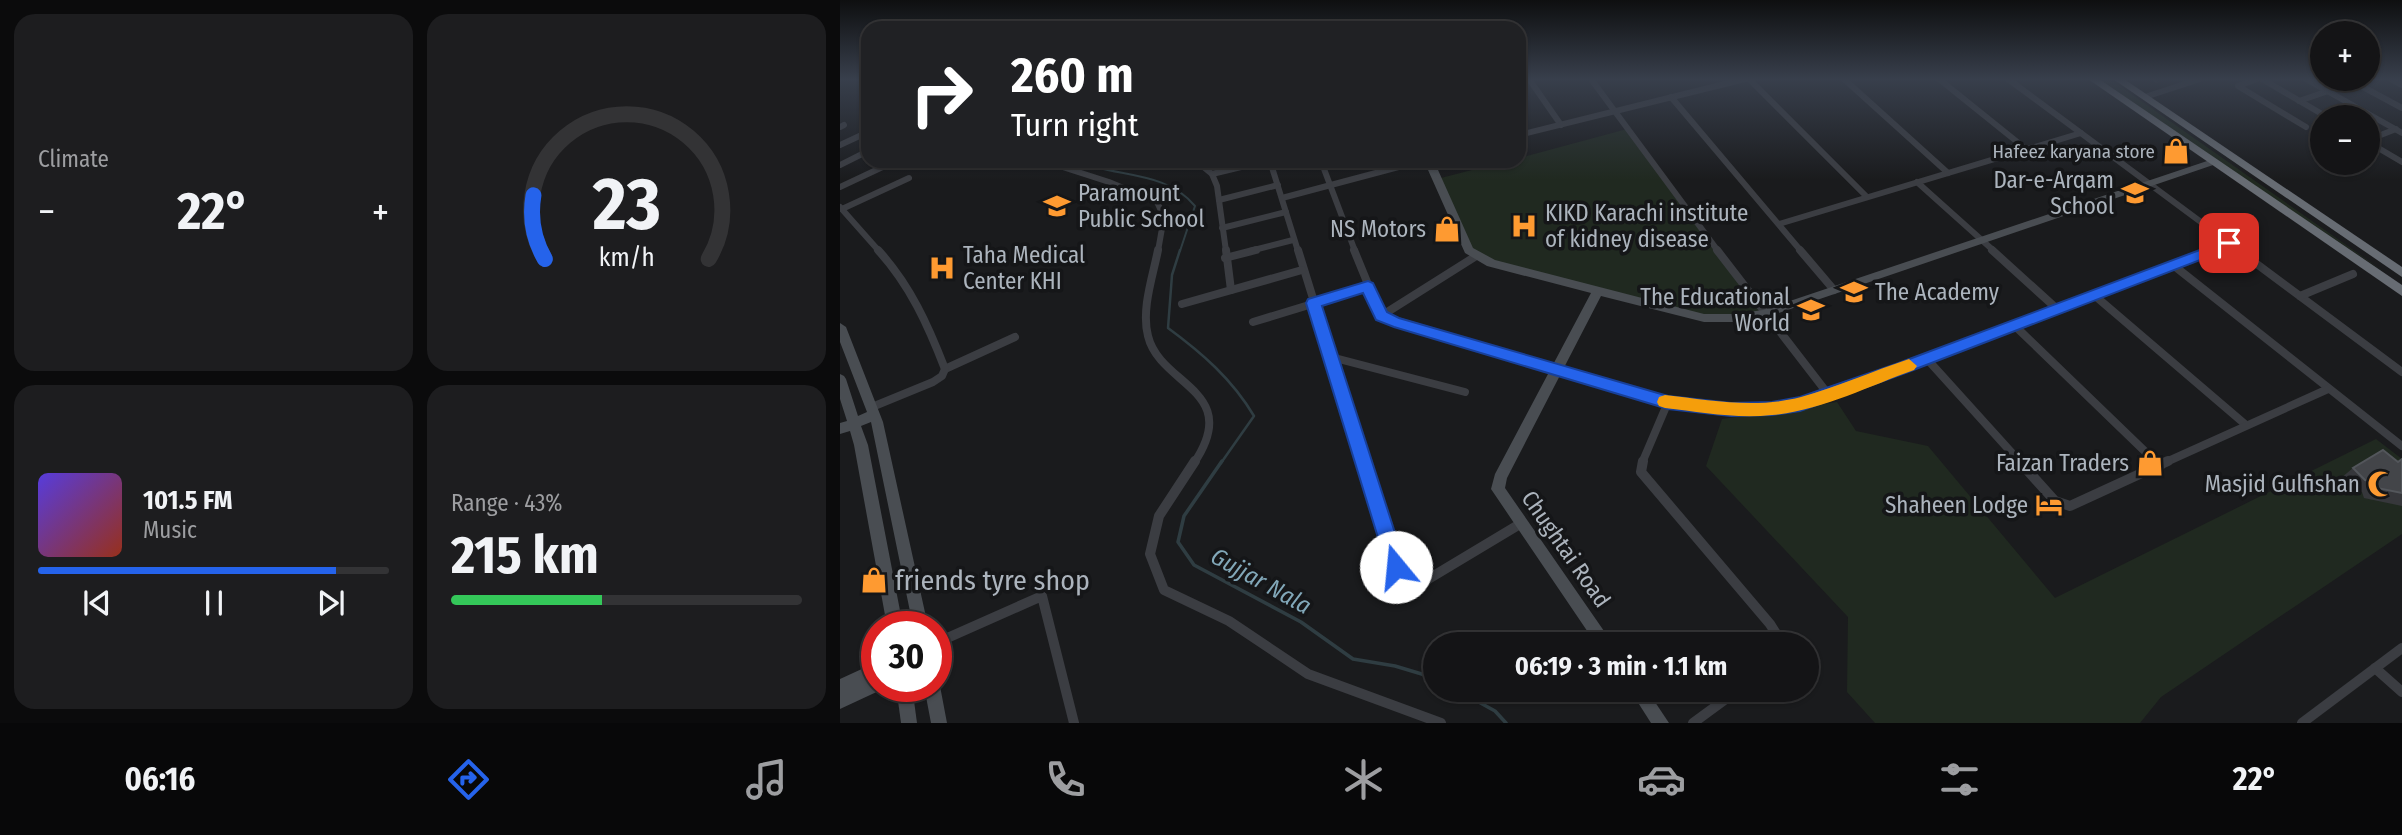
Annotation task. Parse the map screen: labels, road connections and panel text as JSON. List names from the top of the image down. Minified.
{"streets":{"street":["Chughtai Road"]},"water":["Gujjar Nala"],"places":{"shop":["Hafeez karyana store","NS Motors","Faizan Traders","friends tyre shop"],"school or university":["Dar-e-Arqam School","Paramount Public School","The Academy","The Educational World"],"hospital":["KIKD Karachi institute of kidney disease","Taha Medical Center KHI"],"mosque":["Masjid Gulfishan"],"hotel":["Shaheen Lodge"]},"page":{"tile":["Climate",["Range · 43%","215 km"]],"map_buttons":["+","−"],"turn":["260 m","Turn right"],"heat":["−","22°","+"],"song":["101.5 FM","Music"],"limit":"30","trip":"06:19 · 3 min · 1.1 km","tabs":["06:16","22°"],"gauge":["23","km/h"]}}
